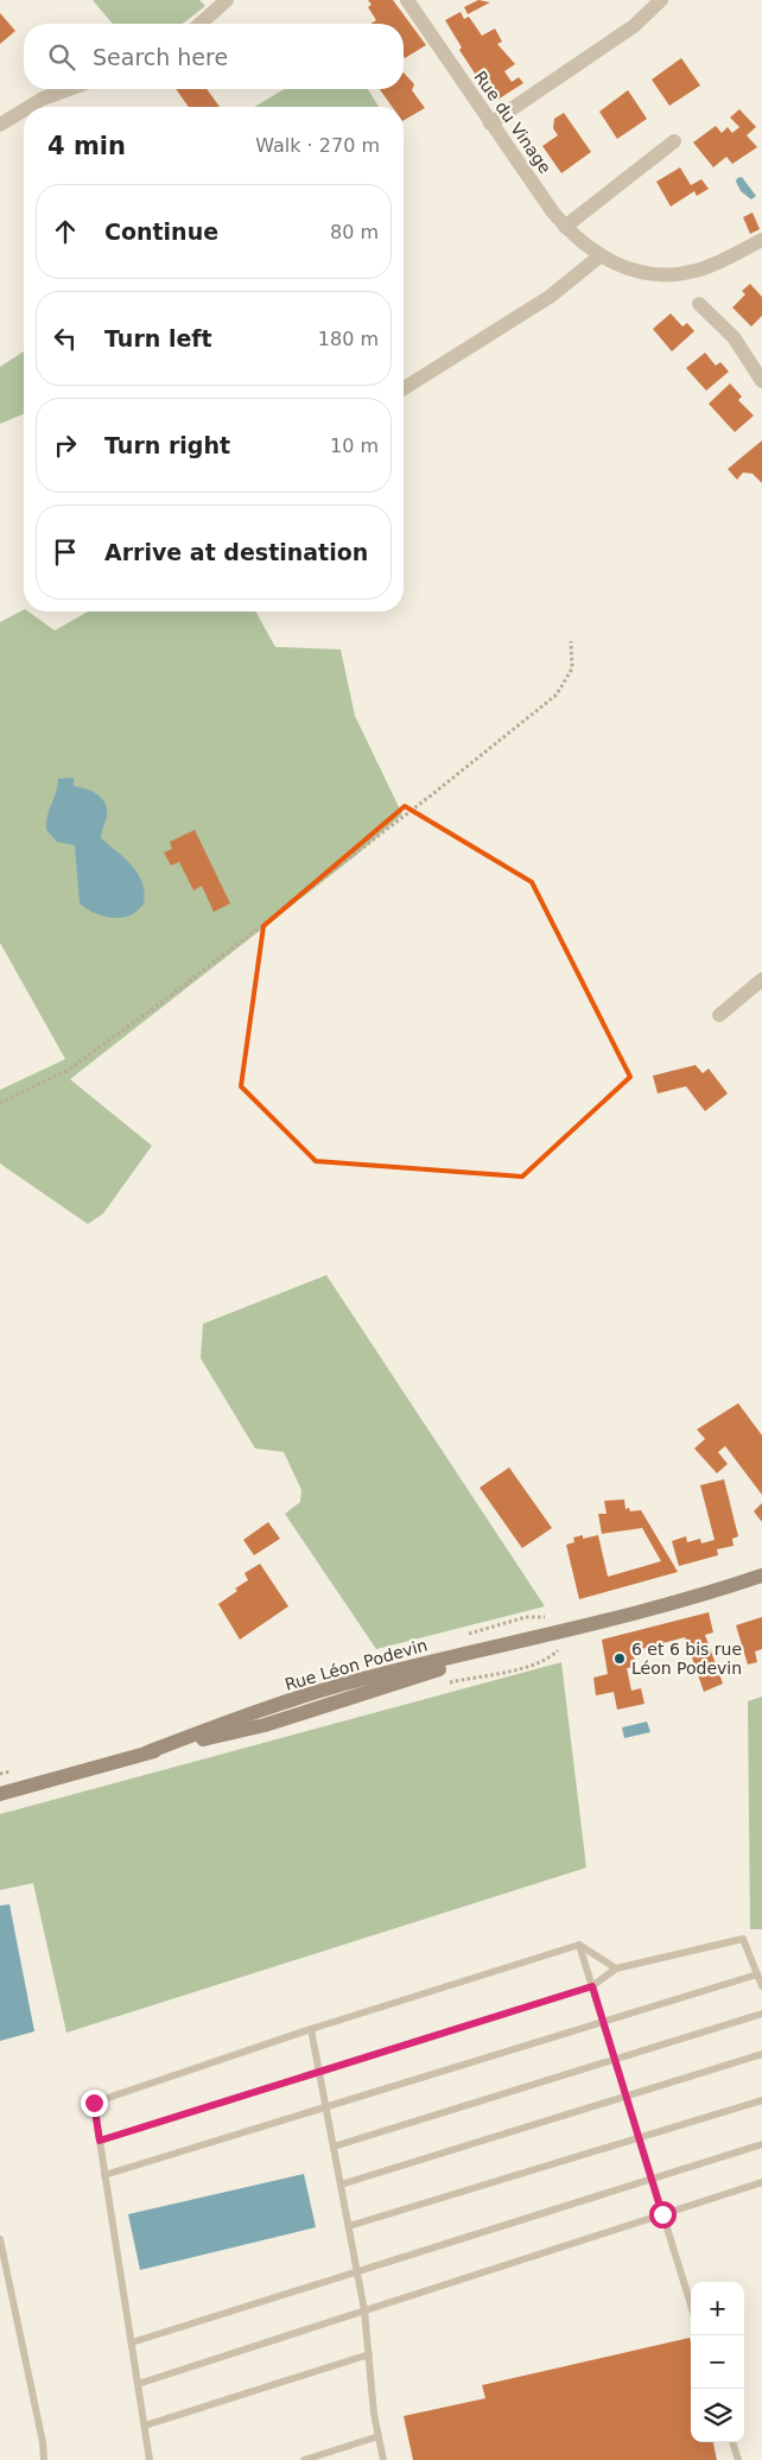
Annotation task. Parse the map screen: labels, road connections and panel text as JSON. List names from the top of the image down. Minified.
{"streets":{"main road":["Rue Léon Podevin"],"street":["Rue du Vinage"]},"places":["6 et 6 bis rue Léon Podevin"],"page":{"search":"Search here","heading":["4 min","Walk · 270 m"],"list":[["Continue","80 m"],["Turn left","180 m"],["Turn right","10 m"],"Arrive at destination"],"map_buttons":["+","−"]}}
